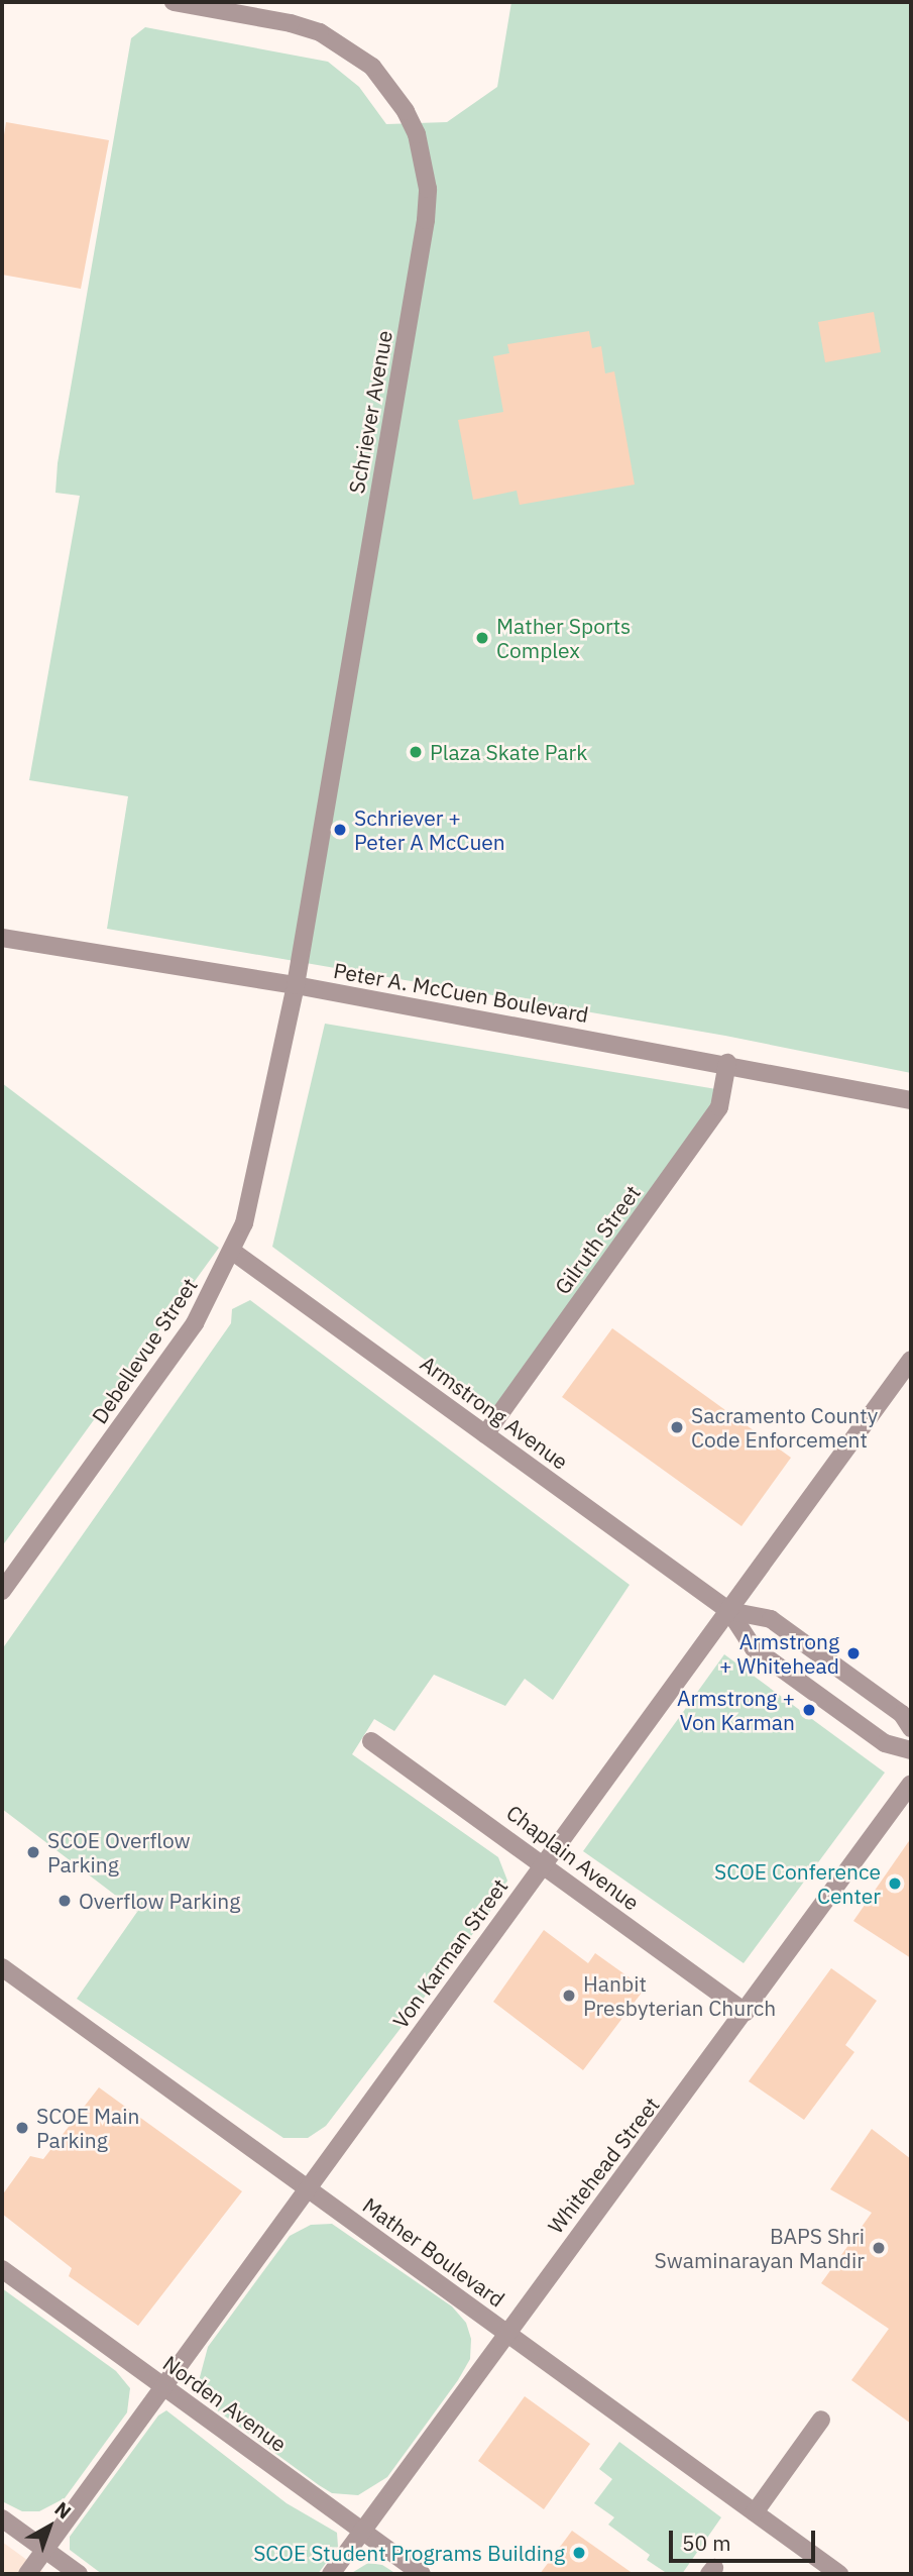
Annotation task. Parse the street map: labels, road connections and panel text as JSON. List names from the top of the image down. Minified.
{"streets":{"street":["Schriever Avenue","Peter A. McCuen Boulevard","Gilruth Street","Debellevue Street","Armstrong Avenue","Chaplain Avenue","Von Karman Street","Whitehead Street","Mather Boulevard","Norden Avenue"]},"crossings":[["Schriever Avenue","Peter A. McCuen Boulevard"],["Schriever Avenue","Debellevue Street"],["Peter A. McCuen Boulevard","Gilruth Street"],["Peter A. McCuen Boulevard","Debellevue Street"],["Gilruth Street","Armstrong Avenue"],["Debellevue Street","Armstrong Avenue"],["Armstrong Avenue","Von Karman Street"],["Chaplain Avenue","Von Karman Street"],["Chaplain Avenue","Whitehead Street"],["Von Karman Street","Mather Boulevard"],["Von Karman Street","Norden Avenue"],["Whitehead Street","Mather Boulevard"],["Whitehead Street","Norden Avenue"]],"places":["Mather Sports Complex","Plaza Skate Park","Schriever + Peter A McCuen","Sacramento County Code Enforcement","Armstrong + Whitehead","Armstrong + Von Karman","SCOE Overflow Parking","SCOE Conference Center","Overflow Parking","Hanbit Presbyterian Church","SCOE Main Parking","BAPS Shri Swaminarayan Mandir","SCOE Student Programs Building"],"scale_bar":"50 m","north":"top right"}
